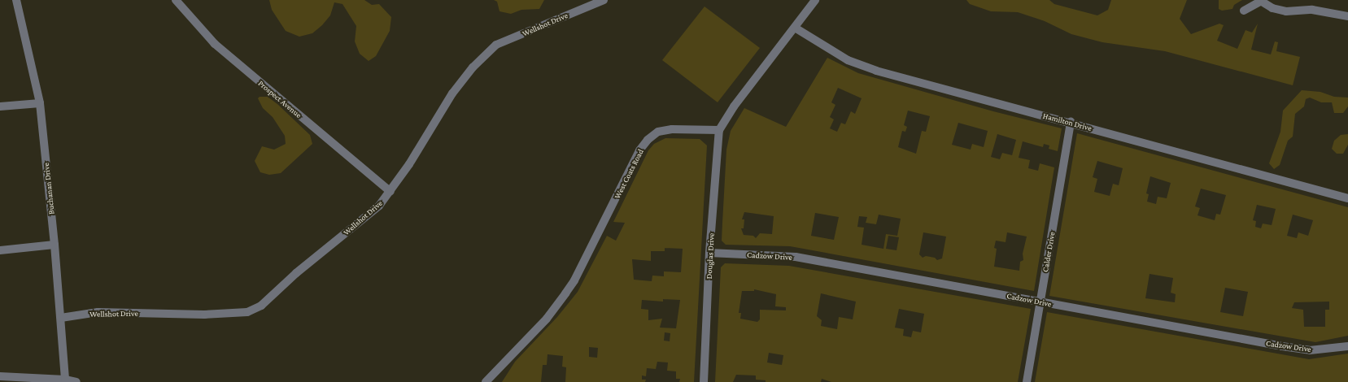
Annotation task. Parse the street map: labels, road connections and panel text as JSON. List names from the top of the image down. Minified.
{"streets":{"street":["Wellshot Drive","Prospect Avenue","Hamilton Drive","West Coats Road","Buchanan Drive","Calder Drive","Douglas Drive","Cadzow Drive"]},"crossings":[["Wellshot Drive","Prospect Avenue"],["Wellshot Drive","Buchanan Drive"],["Hamilton Drive","Calder Drive"],["West Coats Road","Douglas Drive"],["Calder Drive","Cadzow Drive"],["Douglas Drive","Cadzow Drive"]]}
